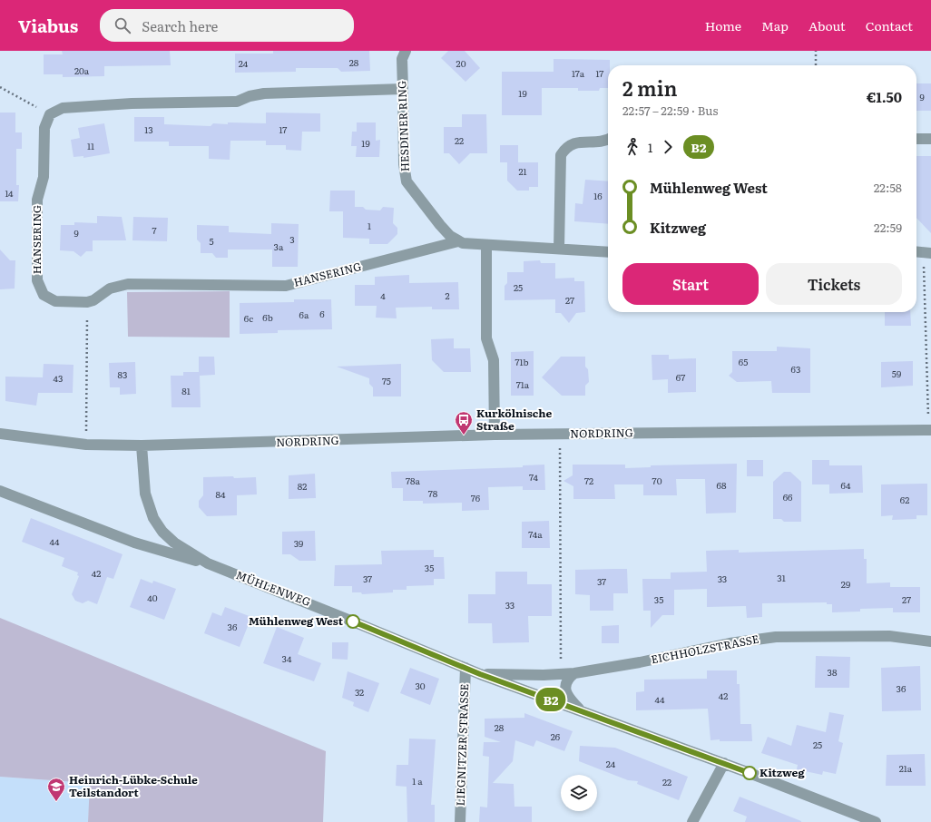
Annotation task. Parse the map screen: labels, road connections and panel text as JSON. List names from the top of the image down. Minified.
{"streets":{"street":["HESDINER RING","HANSERING","NORDRING","MÜHLENWEG","EICHHOLZSTRASSE","LIEGNITZER STRASSE"]},"crossings":[["HESDINER RING","HANSERING"],["NORDRING","MÜHLENWEG"],["MÜHLENWEG","EICHHOLZSTRASSE"],["MÜHLENWEG","LIEGNITZER STRASSE"]],"places":{"bus stop":["Kurkölnische Straße"],"other":["Mühlenweg West","Kitzweg"],"school or university":["Heinrich-Lübke-Schule Teilstandort"]},"lines":["bus line B2"],"house_numbers":["28","24","20","20a","17a","17","19","9","13","17","22","19","11","21","14","16","1","7","9","3","5","3a","25","4","2","27","6","6a","6b","6c","71b","65","63","59","83","67","43","75","71a","81","74","78a","72","70","68","64","82","78","84","66","76","62","74a","44","39","35","42","31","37","33","37","29","40","35","27","33","36","34","38","30","36","32","42","44","28","26","25","24","21a","1 a","22"],"page":{"header":"Viabus","search":"Search here","nav":["Home","Map","About","Contact"],"on_map":"B2","heading":["2 min","22:57 – 22:59 · Bus","€1.50"],"legs":["1","B2"],"list":[{"name":"Mühlenweg West","value":"22:58"},{"name":"Kitzweg","value":"22:59"}],"buttons":["Start","Tickets"]}}
